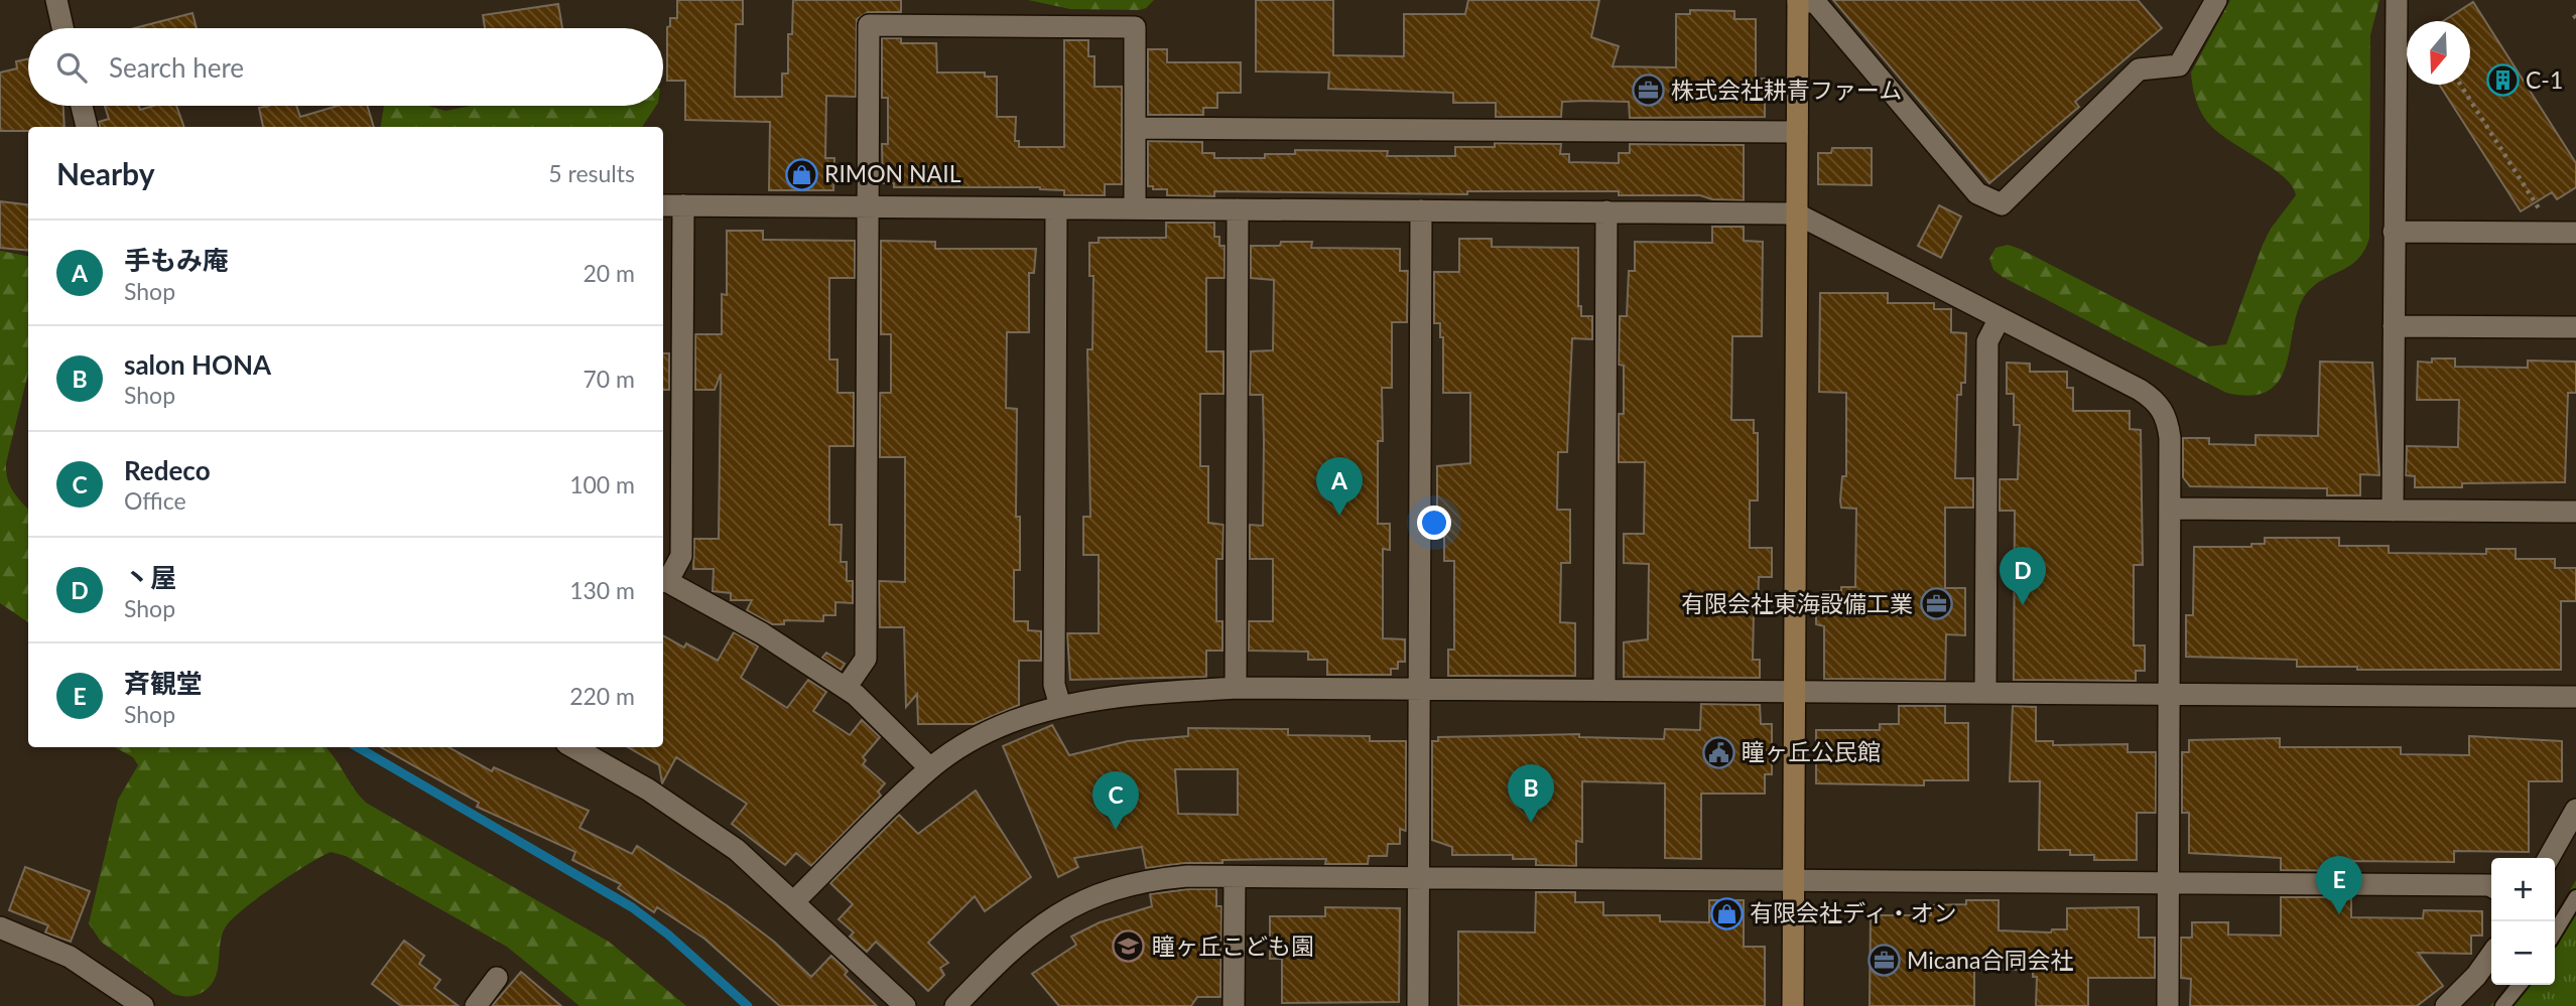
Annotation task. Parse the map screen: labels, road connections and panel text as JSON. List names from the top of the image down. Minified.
{"places":{"building":["C-1"],"office":["株式会社耕青ファーム","有限会社東海設備工業","Micana合同会社"],"shop":["RIMON NAIL","有限会社ディ・オン"],"public building":["瞳ヶ丘公民館"],"school or university":["瞳ヶ丘こども園"]},"north":"bottom","page":{"search":"Search here","heading":["Nearby","5 results"],"list":[{"mark":"A","name":"手もみ庵","note":"Shop","value":"20 m"},{"mark":"B","name":"salon HONA","note":"Shop","value":"70 m"},{"mark":"C","name":"Redeco","note":"Office","value":"100 m"},{"mark":"D","name":"丶屋","note":"Shop","value":"130 m"},{"mark":"E","name":"斉観堂","note":"Shop","value":"220 m"}],"pins":["A","D","B","C","E"],"map_buttons":["+","−"]}}
